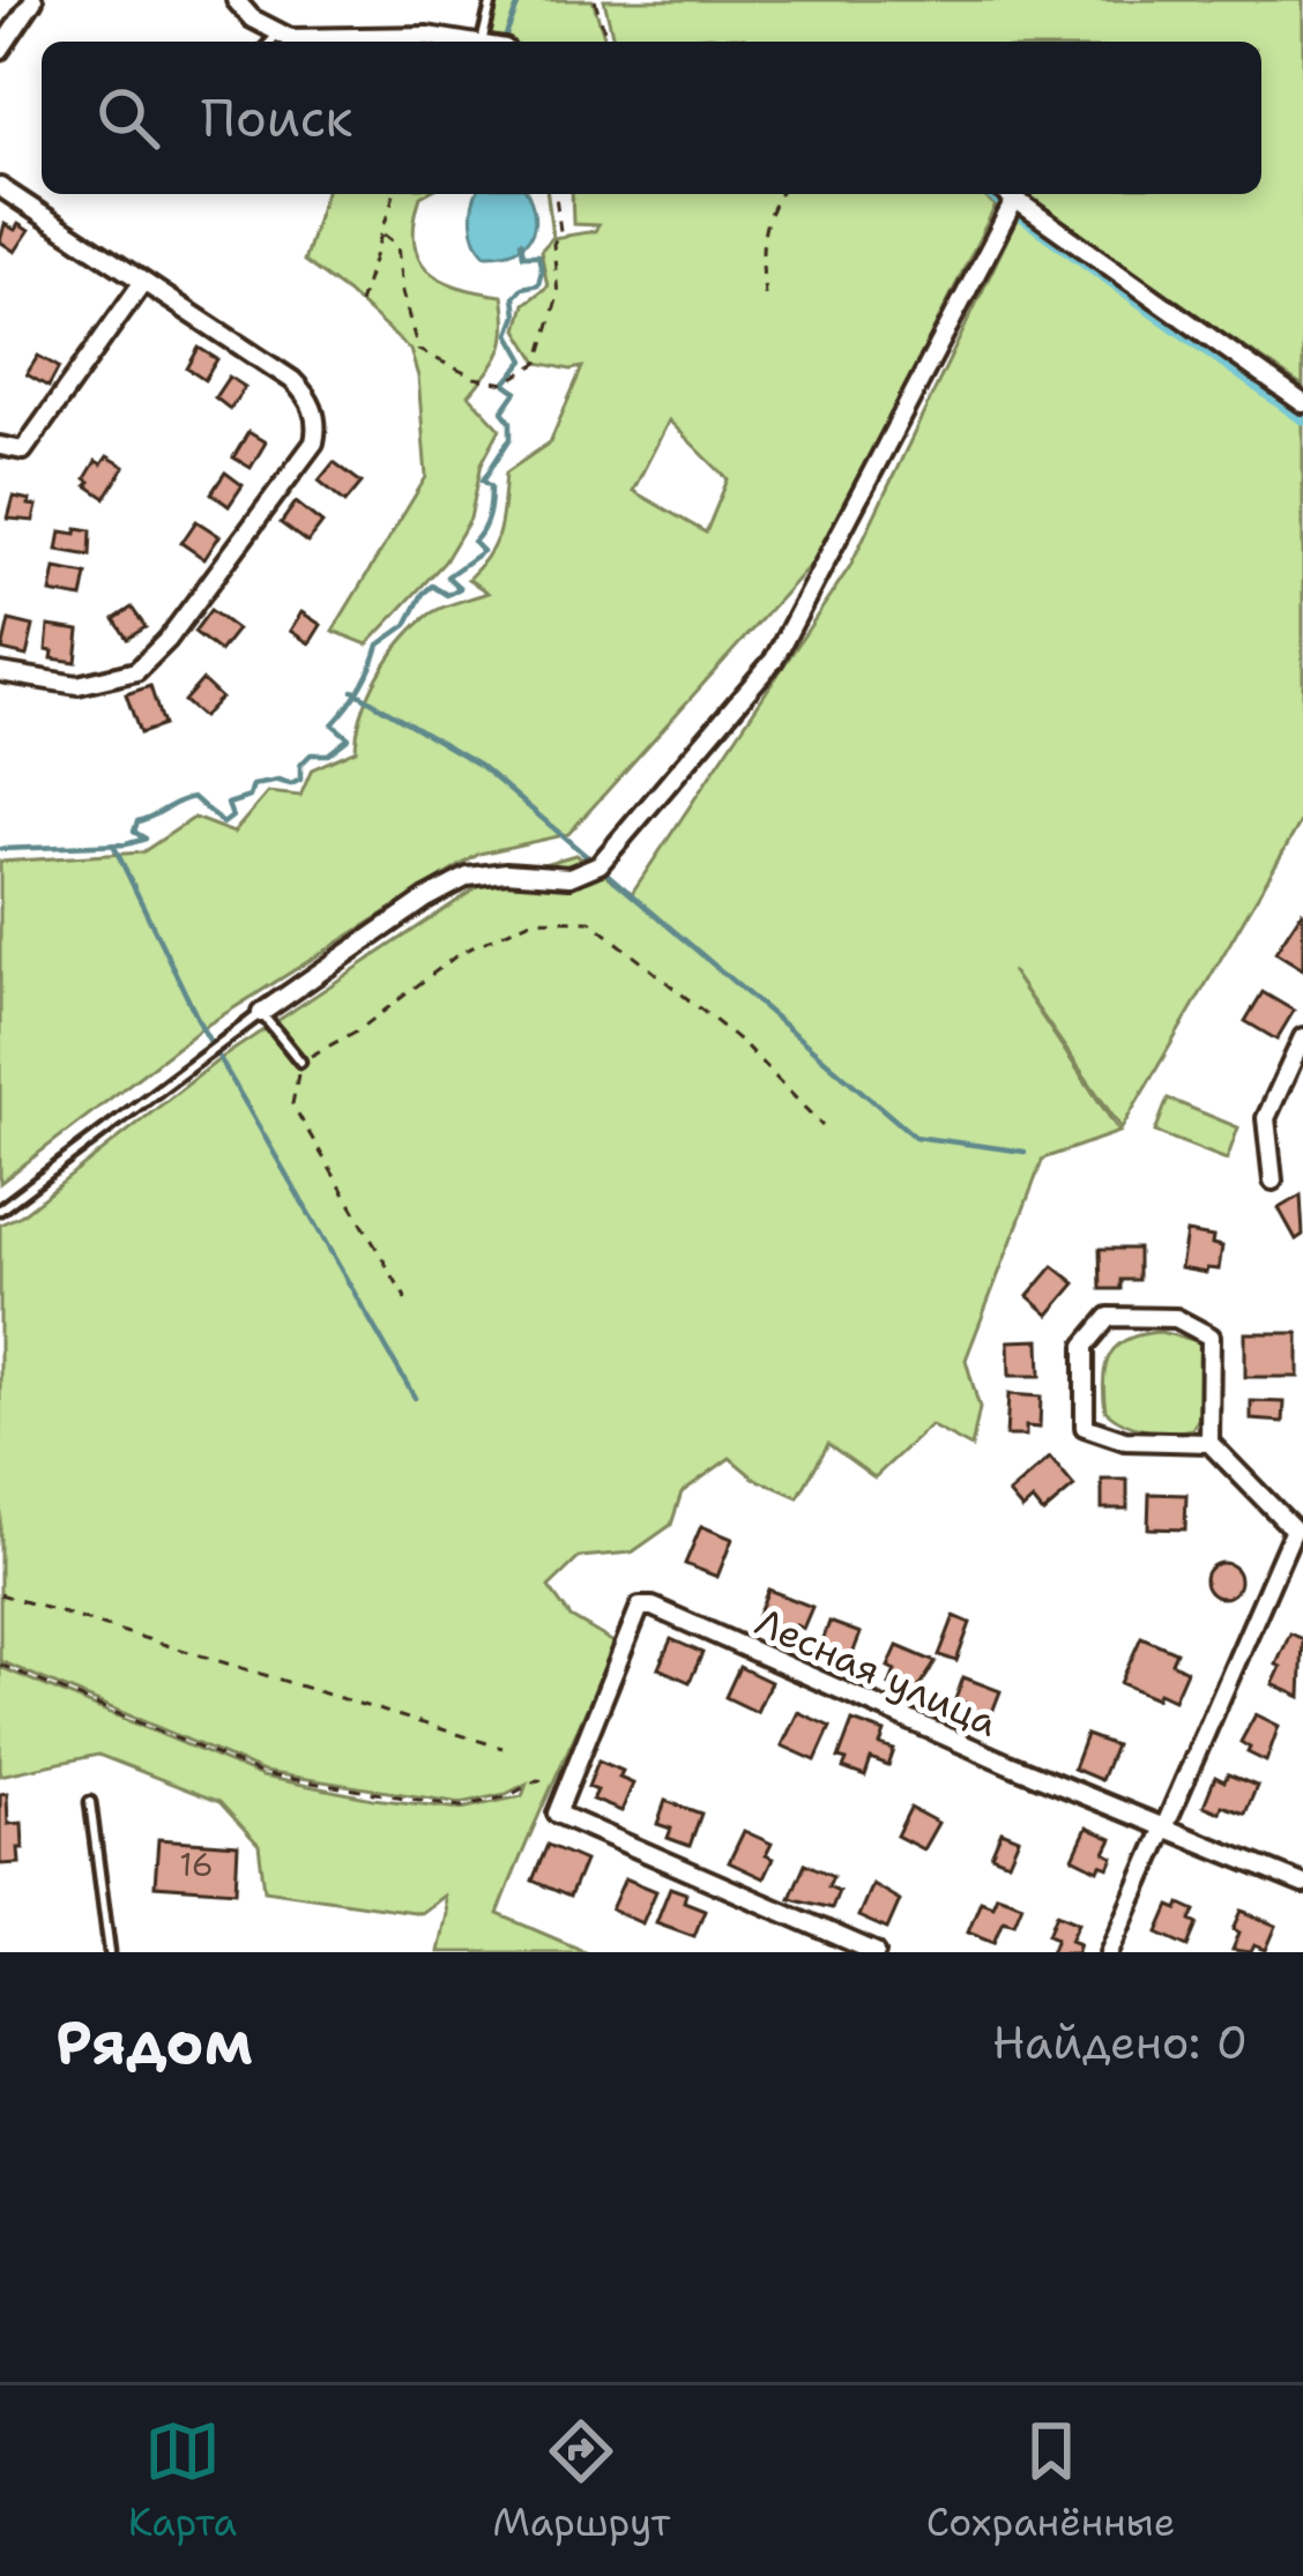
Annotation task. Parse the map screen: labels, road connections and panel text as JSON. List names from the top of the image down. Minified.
{"streets":{"street":["Лесная улица"]},"house_numbers":["16"],"page":{"search":"Поиск","heading":["Рядом","Найдено: 0"],"nav":["Карта","Маршрут","Сохранённые"]}}
